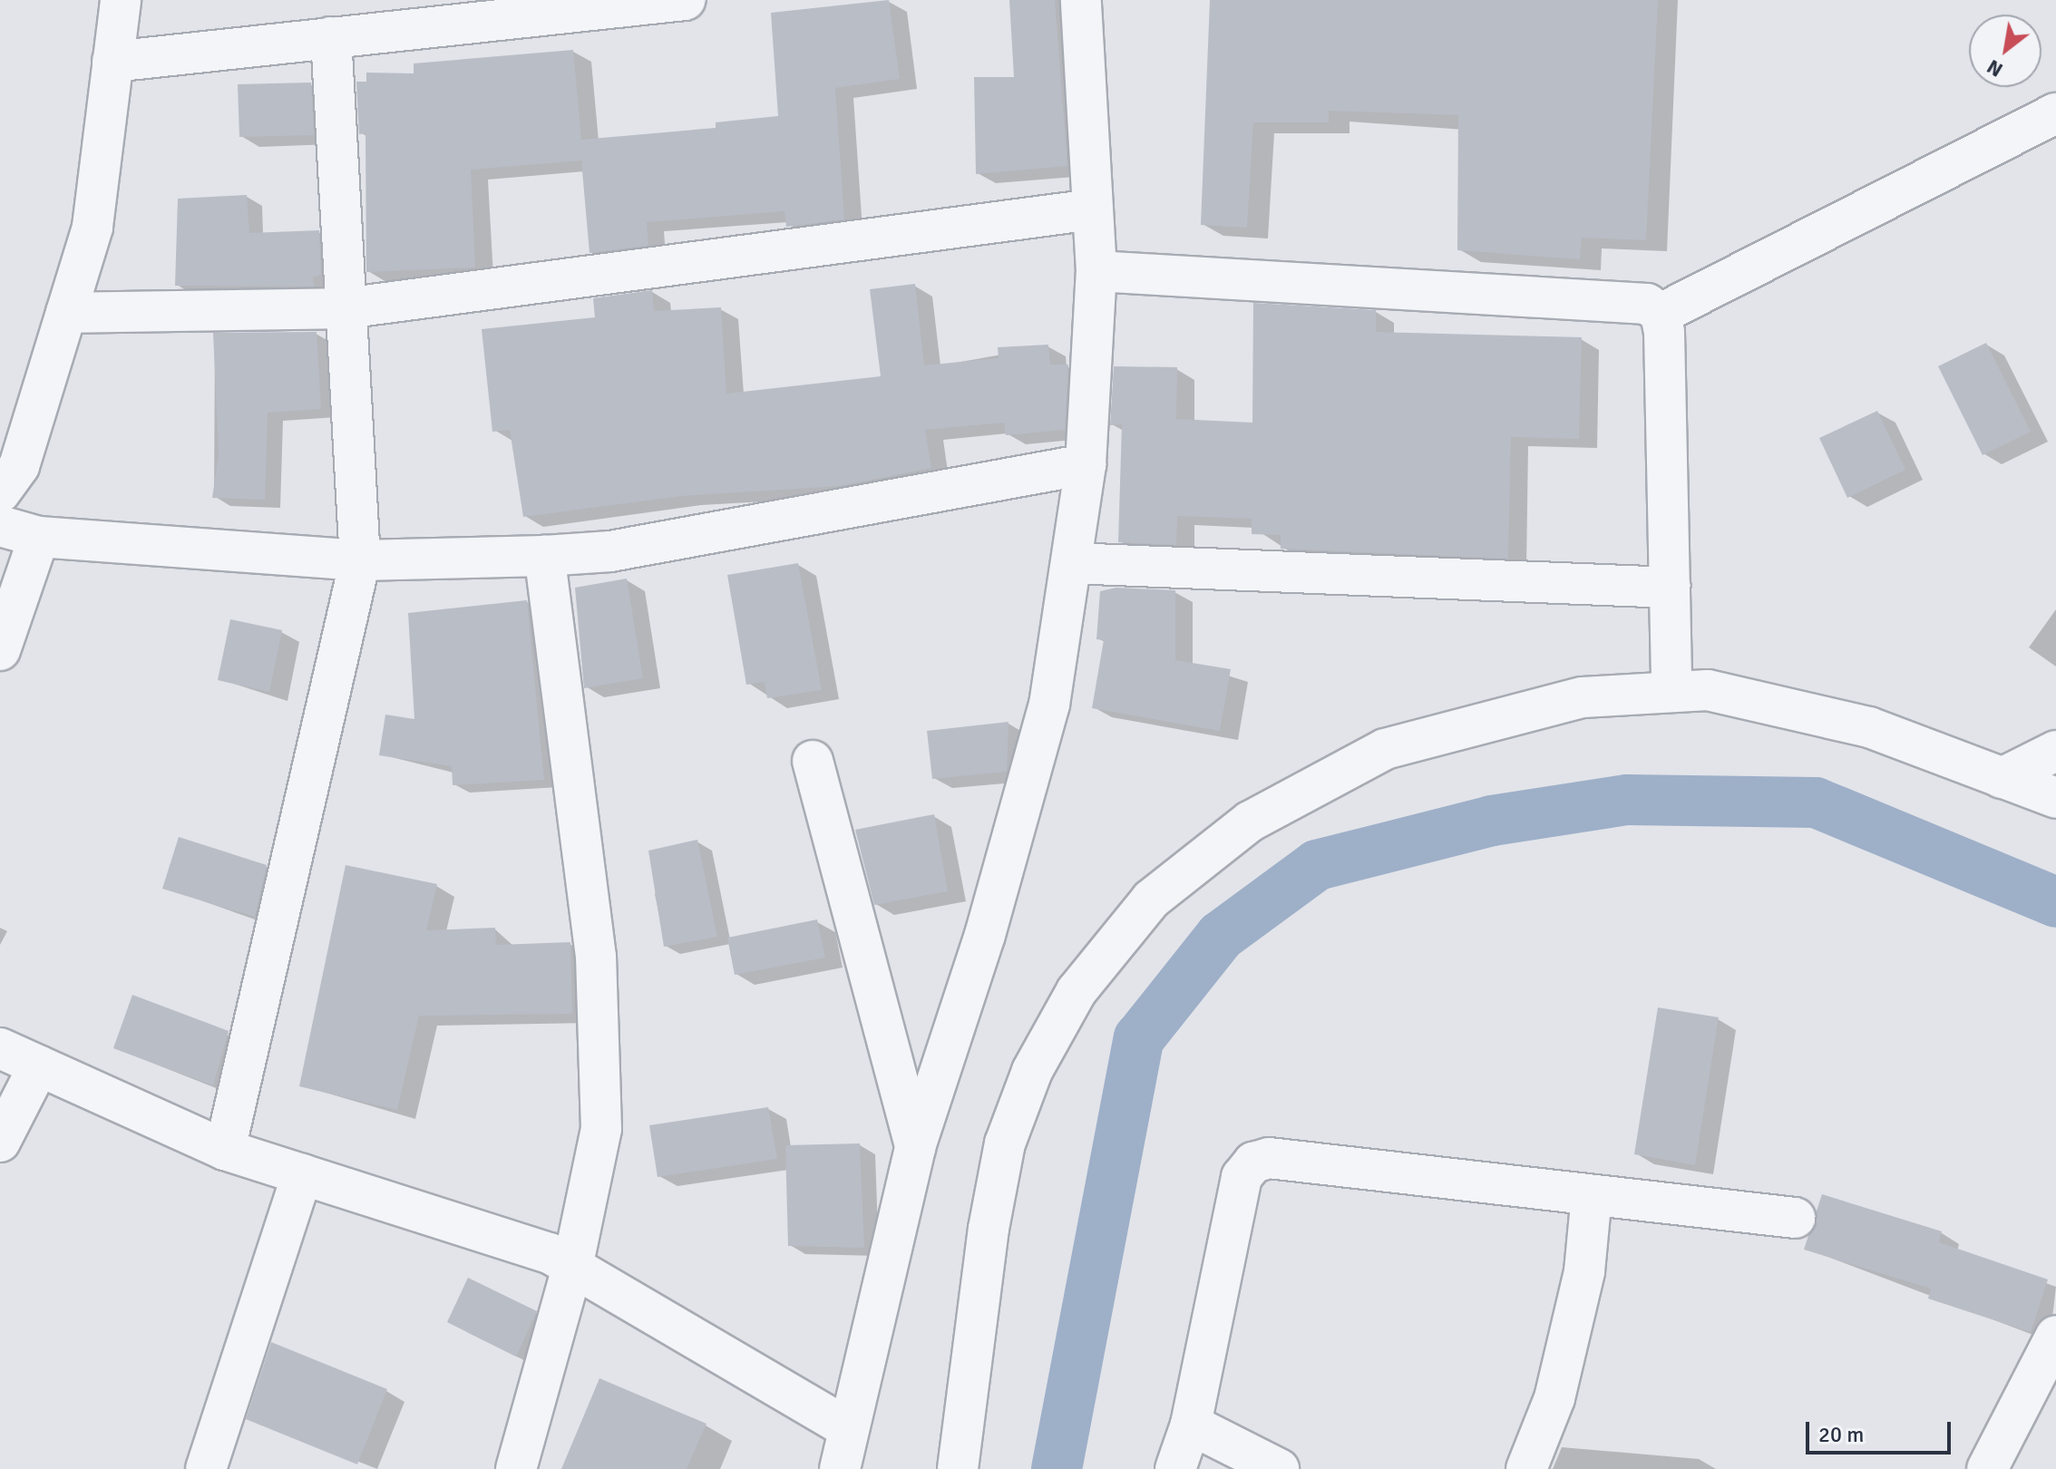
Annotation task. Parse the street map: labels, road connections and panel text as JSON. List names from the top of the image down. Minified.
{"scale_bar":"20 m","north":"bottom left"}
